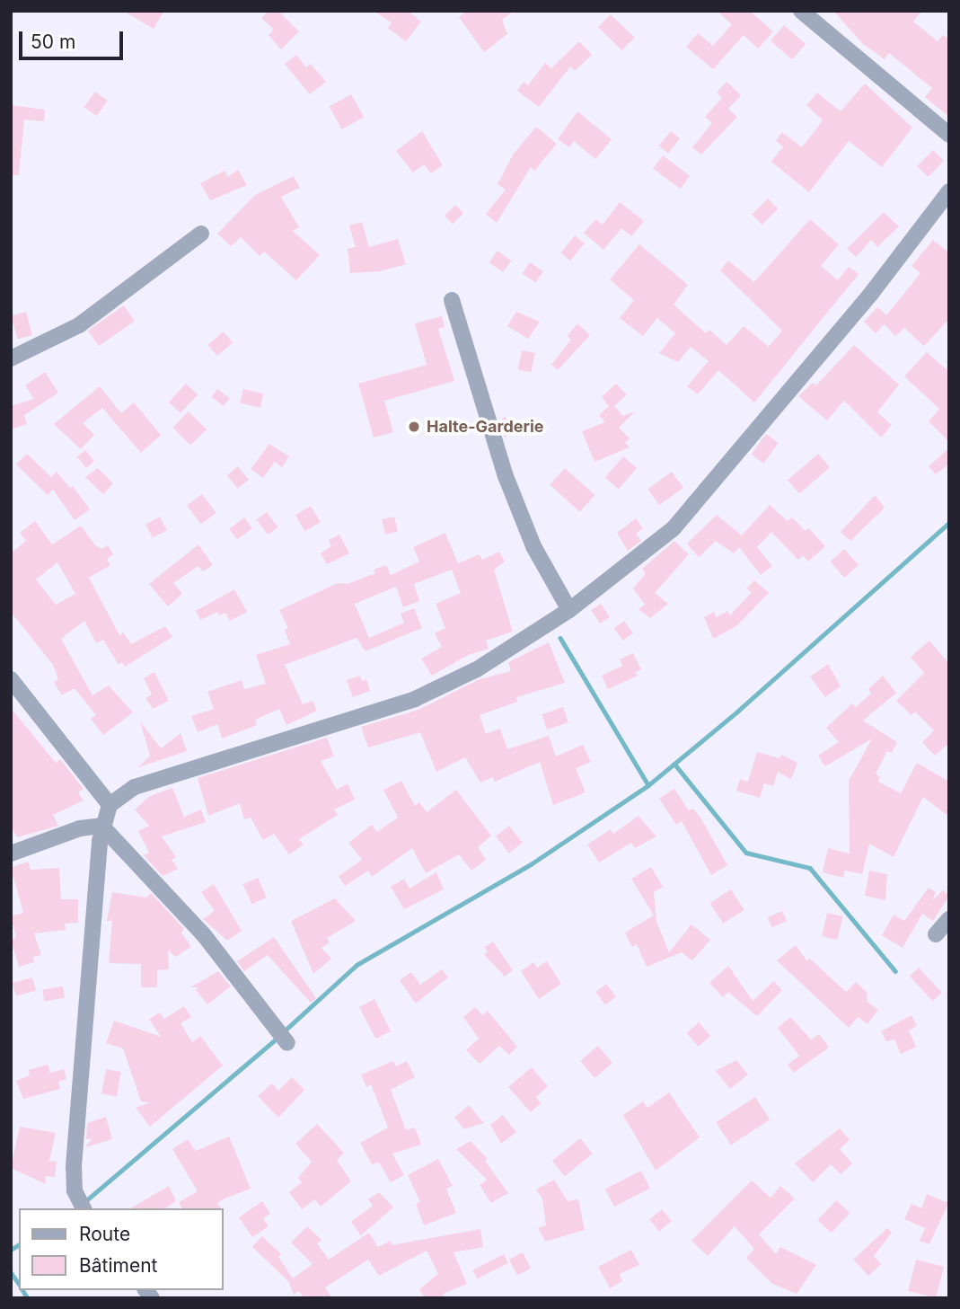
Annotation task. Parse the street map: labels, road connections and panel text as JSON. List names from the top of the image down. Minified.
{"places":["Halte-Garderie"],"legend":["Route","Bâtiment"],"scale_bar":"50 m"}
